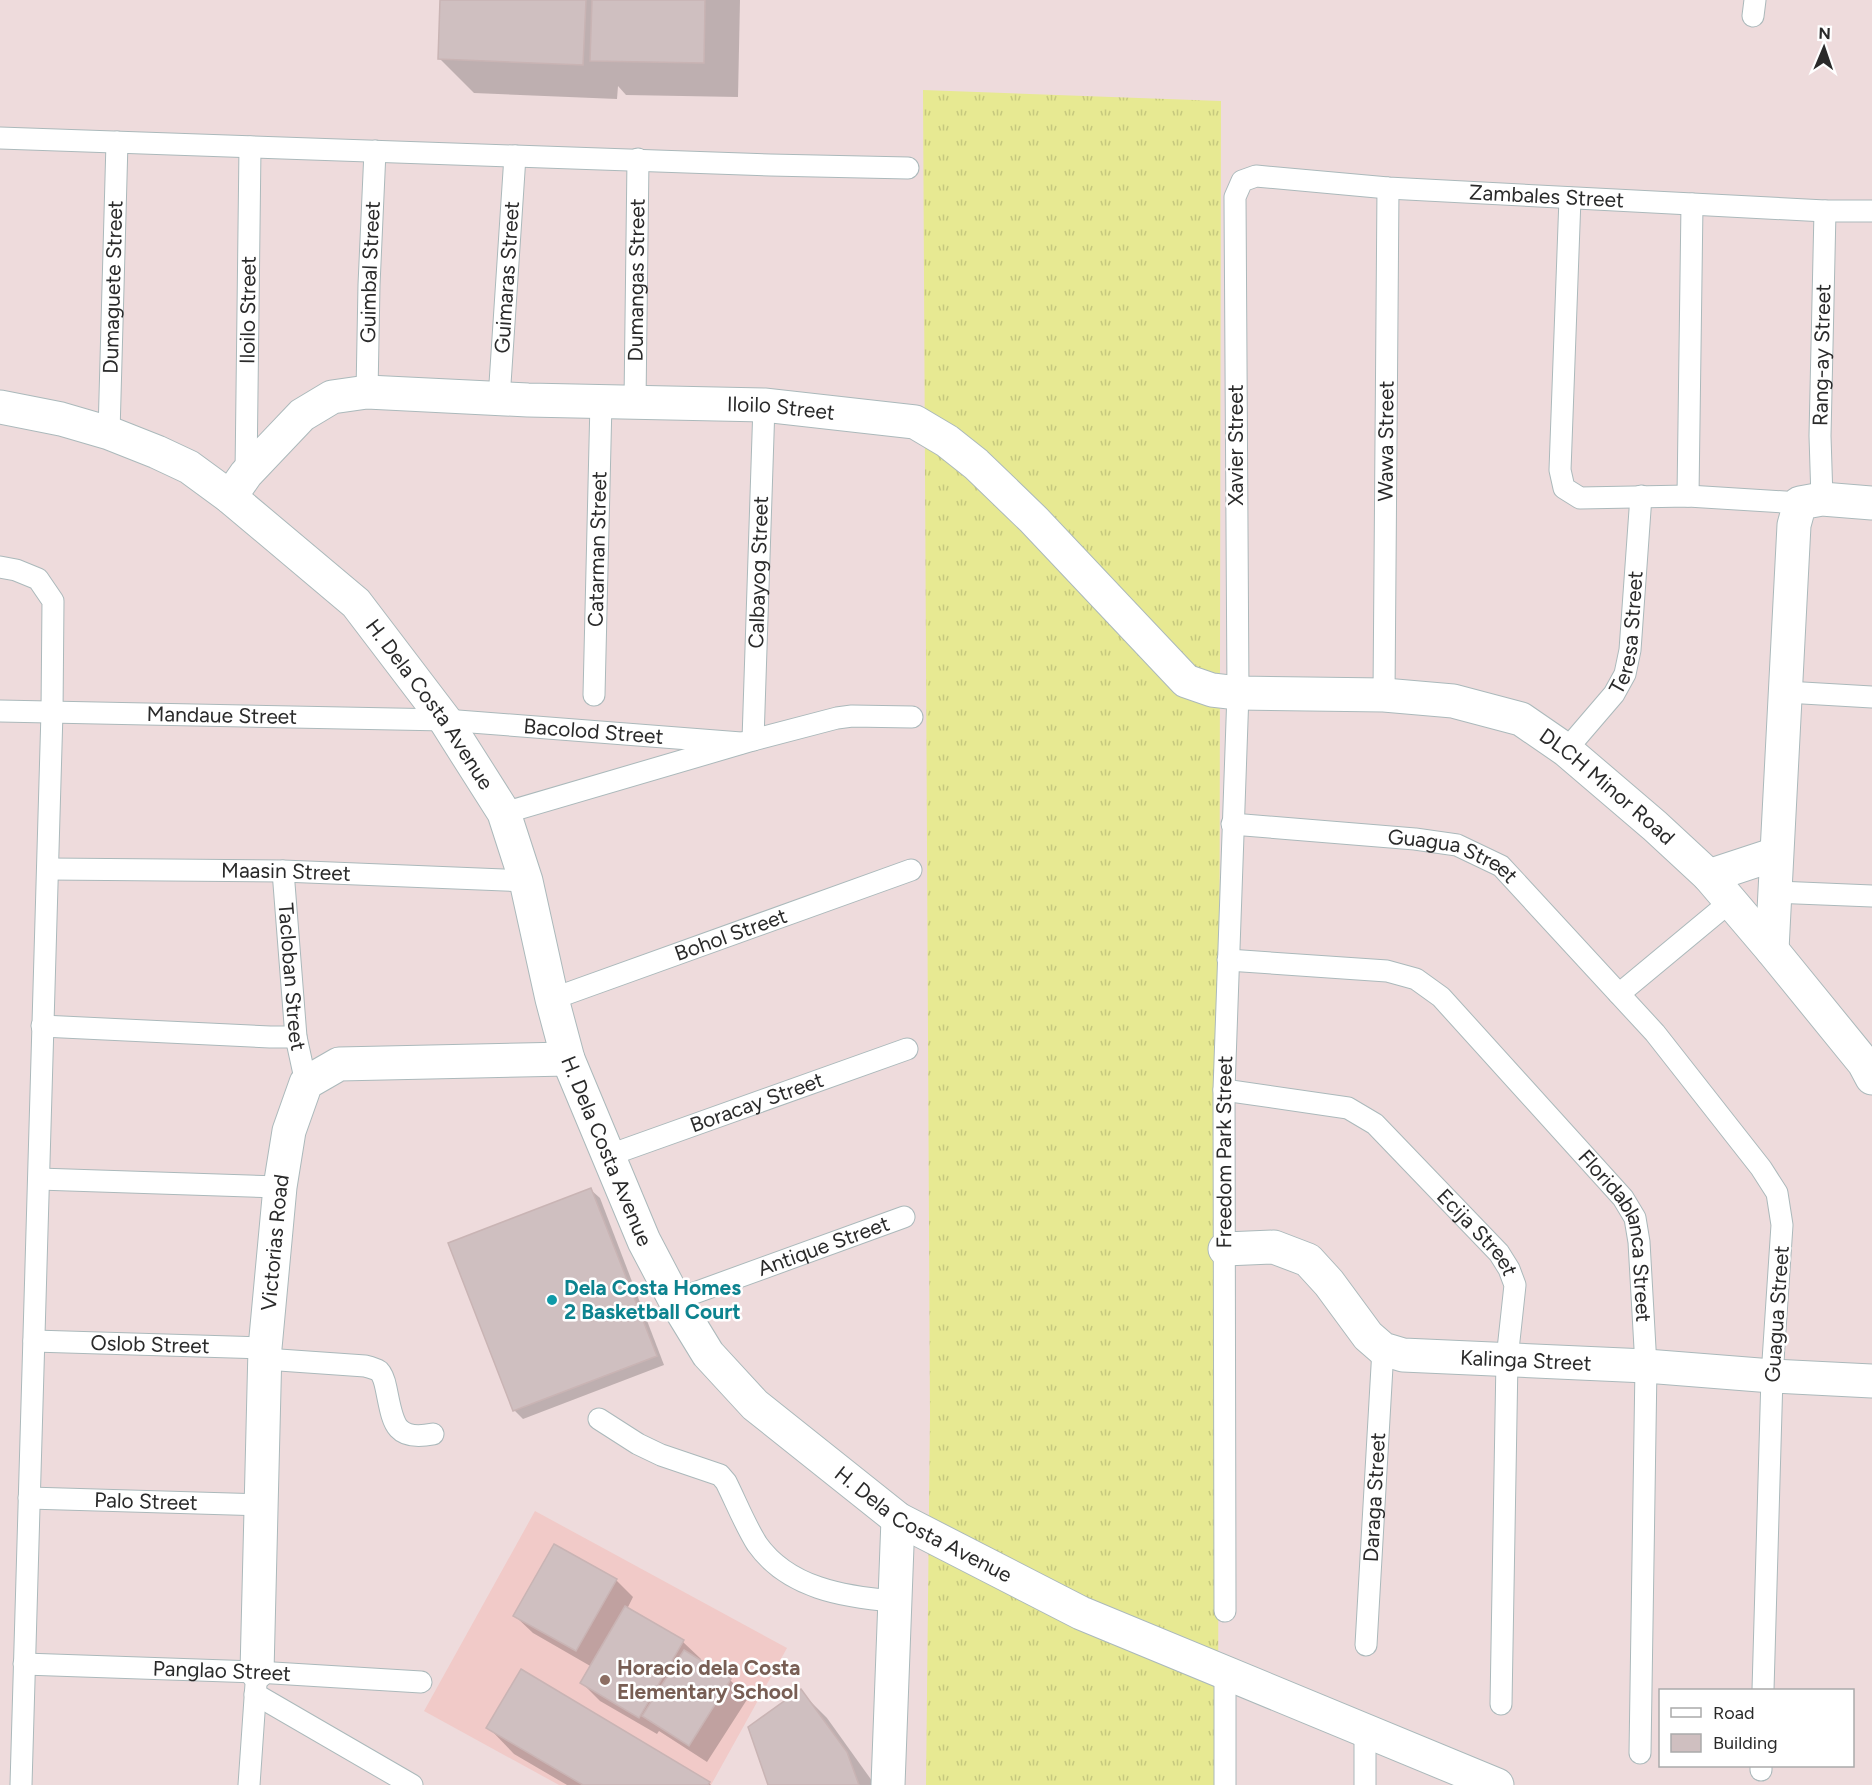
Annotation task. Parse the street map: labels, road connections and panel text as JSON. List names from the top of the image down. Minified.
{"streets":{"street":["Iloilo Street","H. Dela Costa Avenue","DLCH Minor Road","Victorias Road","Kalinga Street"],"lane":["Zambales Street","Guimbal Street","Guimaras Street","Dumangas Street","Dumaguete Street","Rang-ay Street","Wawa Street","Xavier Street","Catarman Street","Calbayog Street","Teresa Street","Mandaue Street","Bacolod Street","Guagua Street","Maasin Street","Bohol Street","Tacloban Street","Boracay Street","Freedom Park Street","Ecija Street","Floridablanca Street","Antique Street","Oslob Street","Daraga Street","Palo Street","Panglao Street"]},"crossings":[["Zambales Street","Rang-ay Street"],["Zambales Street","Wawa Street"],["Zambales Street","Xavier Street"],["Guimbal Street","Iloilo Street"],["Guimaras Street","Iloilo Street"],["Dumangas Street","Iloilo Street"],["Dumaguete Street","H. Dela Costa Avenue"],["Iloilo Street","Xavier Street"],["Iloilo Street","Catarman Street"],["Iloilo Street","Calbayog Street"],["Iloilo Street","H. Dela Costa Avenue"],["Iloilo Street","DLCH Minor Road"],["Iloilo Street","Freedom Park Street"],["Wawa Street","DLCH Minor Road"],["Xavier Street","DLCH Minor Road"],["Xavier Street","Freedom Park Street"],["Calbayog Street","Bacolod Street"],["Teresa Street","DLCH Minor Road"],["H. Dela Costa Avenue","Mandaue Street"],["H. Dela Costa Avenue","Bacolod Street"],["H. Dela Costa Avenue","Maasin Street"],["H. Dela Costa Avenue","Bohol Street"],["H. Dela Costa Avenue","Boracay Street"],["H. Dela Costa Avenue","Antique Street"],["Mandaue Street","Bacolod Street"],["DLCH Minor Road","Freedom Park Street"],["Guagua Street","Freedom Park Street"],["Guagua Street","Kalinga Street"],["Maasin Street","Tacloban Street"],["Tacloban Street","Victorias Road"],["Freedom Park Street","Ecija Street"],["Freedom Park Street","Floridablanca Street"],["Ecija Street","Kalinga Street"],["Floridablanca Street","Kalinga Street"],["Victorias Road","Oslob Street"],["Victorias Road","Palo Street"],["Victorias Road","Panglao Street"],["Kalinga Street","Daraga Street"]],"places":["Dela Costa Homes 2 Basketball Court","Horacio dela Costa Elementary School"],"legend":["Road","Building"],"north":"top"}
